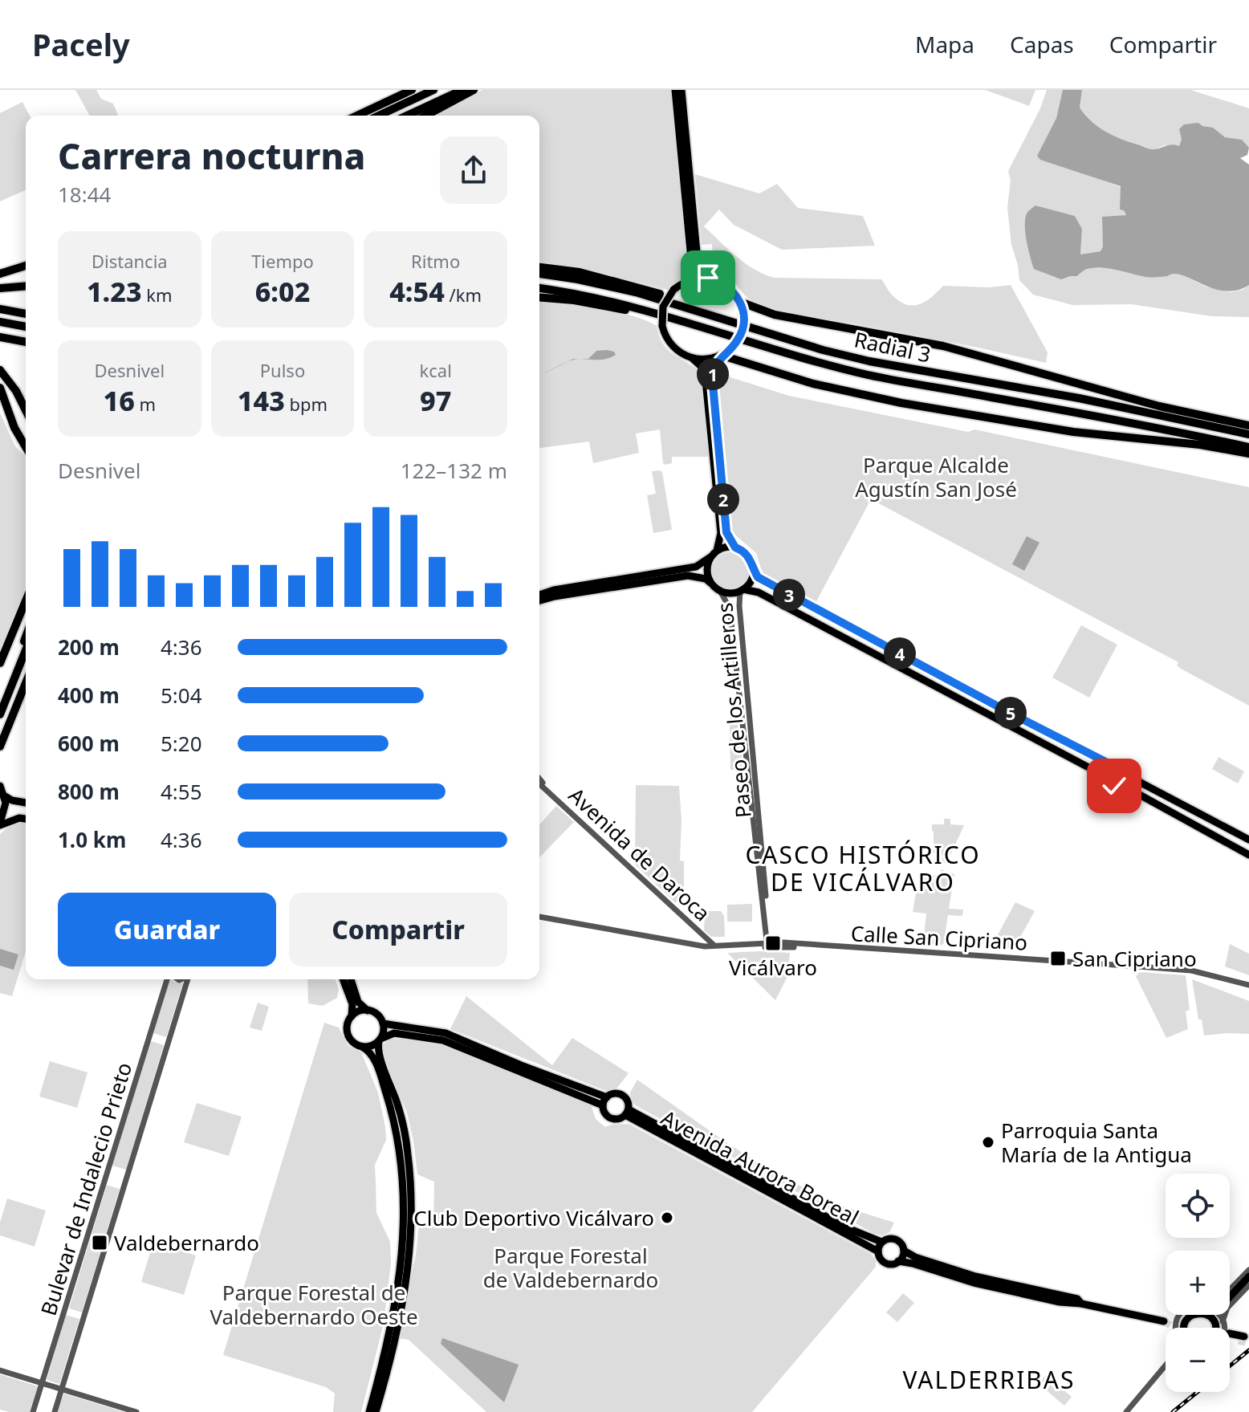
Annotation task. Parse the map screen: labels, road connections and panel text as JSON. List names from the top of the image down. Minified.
{"streets":{"highway":["Radial 3"],"main road":["Avenida Aurora Boreal"],"street":["Paseo de los Artilleros","Avenida de Daroca","Calle San Cipriano","Bulevar de Indalecio Prieto"]},"crossings":[["Paseo de los Artilleros","Calle San Cipriano"],["Avenida de Daroca","Calle San Cipriano"]],"districts":["CASCO HISTÓRICO DE VICÁLVARO","VALDERRIBAS"],"parks":["Parque Alcalde Agustín San José","Parque Forestal de Valdebernardo","Parque Forestal de Valdebernardo Oeste"],"places":{"transit":["Vicálvaro","San Cipriano","Valdebernardo"],"other":["Parroquia Santa María de la Antigua","Club Deportivo Vicálvaro"]},"page":{"header":"Pacely","nav":["Mapa","Capas","Compartir"],"heading":["Carrera nocturna","18:44"],"stats":[["Distancia","1.23 km"],["Tiempo","6:02"],["Ritmo","4:54 /km"],["Desnivel","16 m"],["Pulso","143 bpm"],["kcal","97"]],"pins":["1","2","3","4","5"],"chart":["Desnivel","122–132 m"],"list":[{"name":"200 m","note":"4:36"},{"name":"400 m","note":"5:04"},{"name":"600 m","note":"5:20"},{"name":"800 m","note":"4:55"},{"name":"1.0 km","note":"4:36"}],"buttons":["Guardar","Compartir"],"map_buttons":["+","−"]}}
